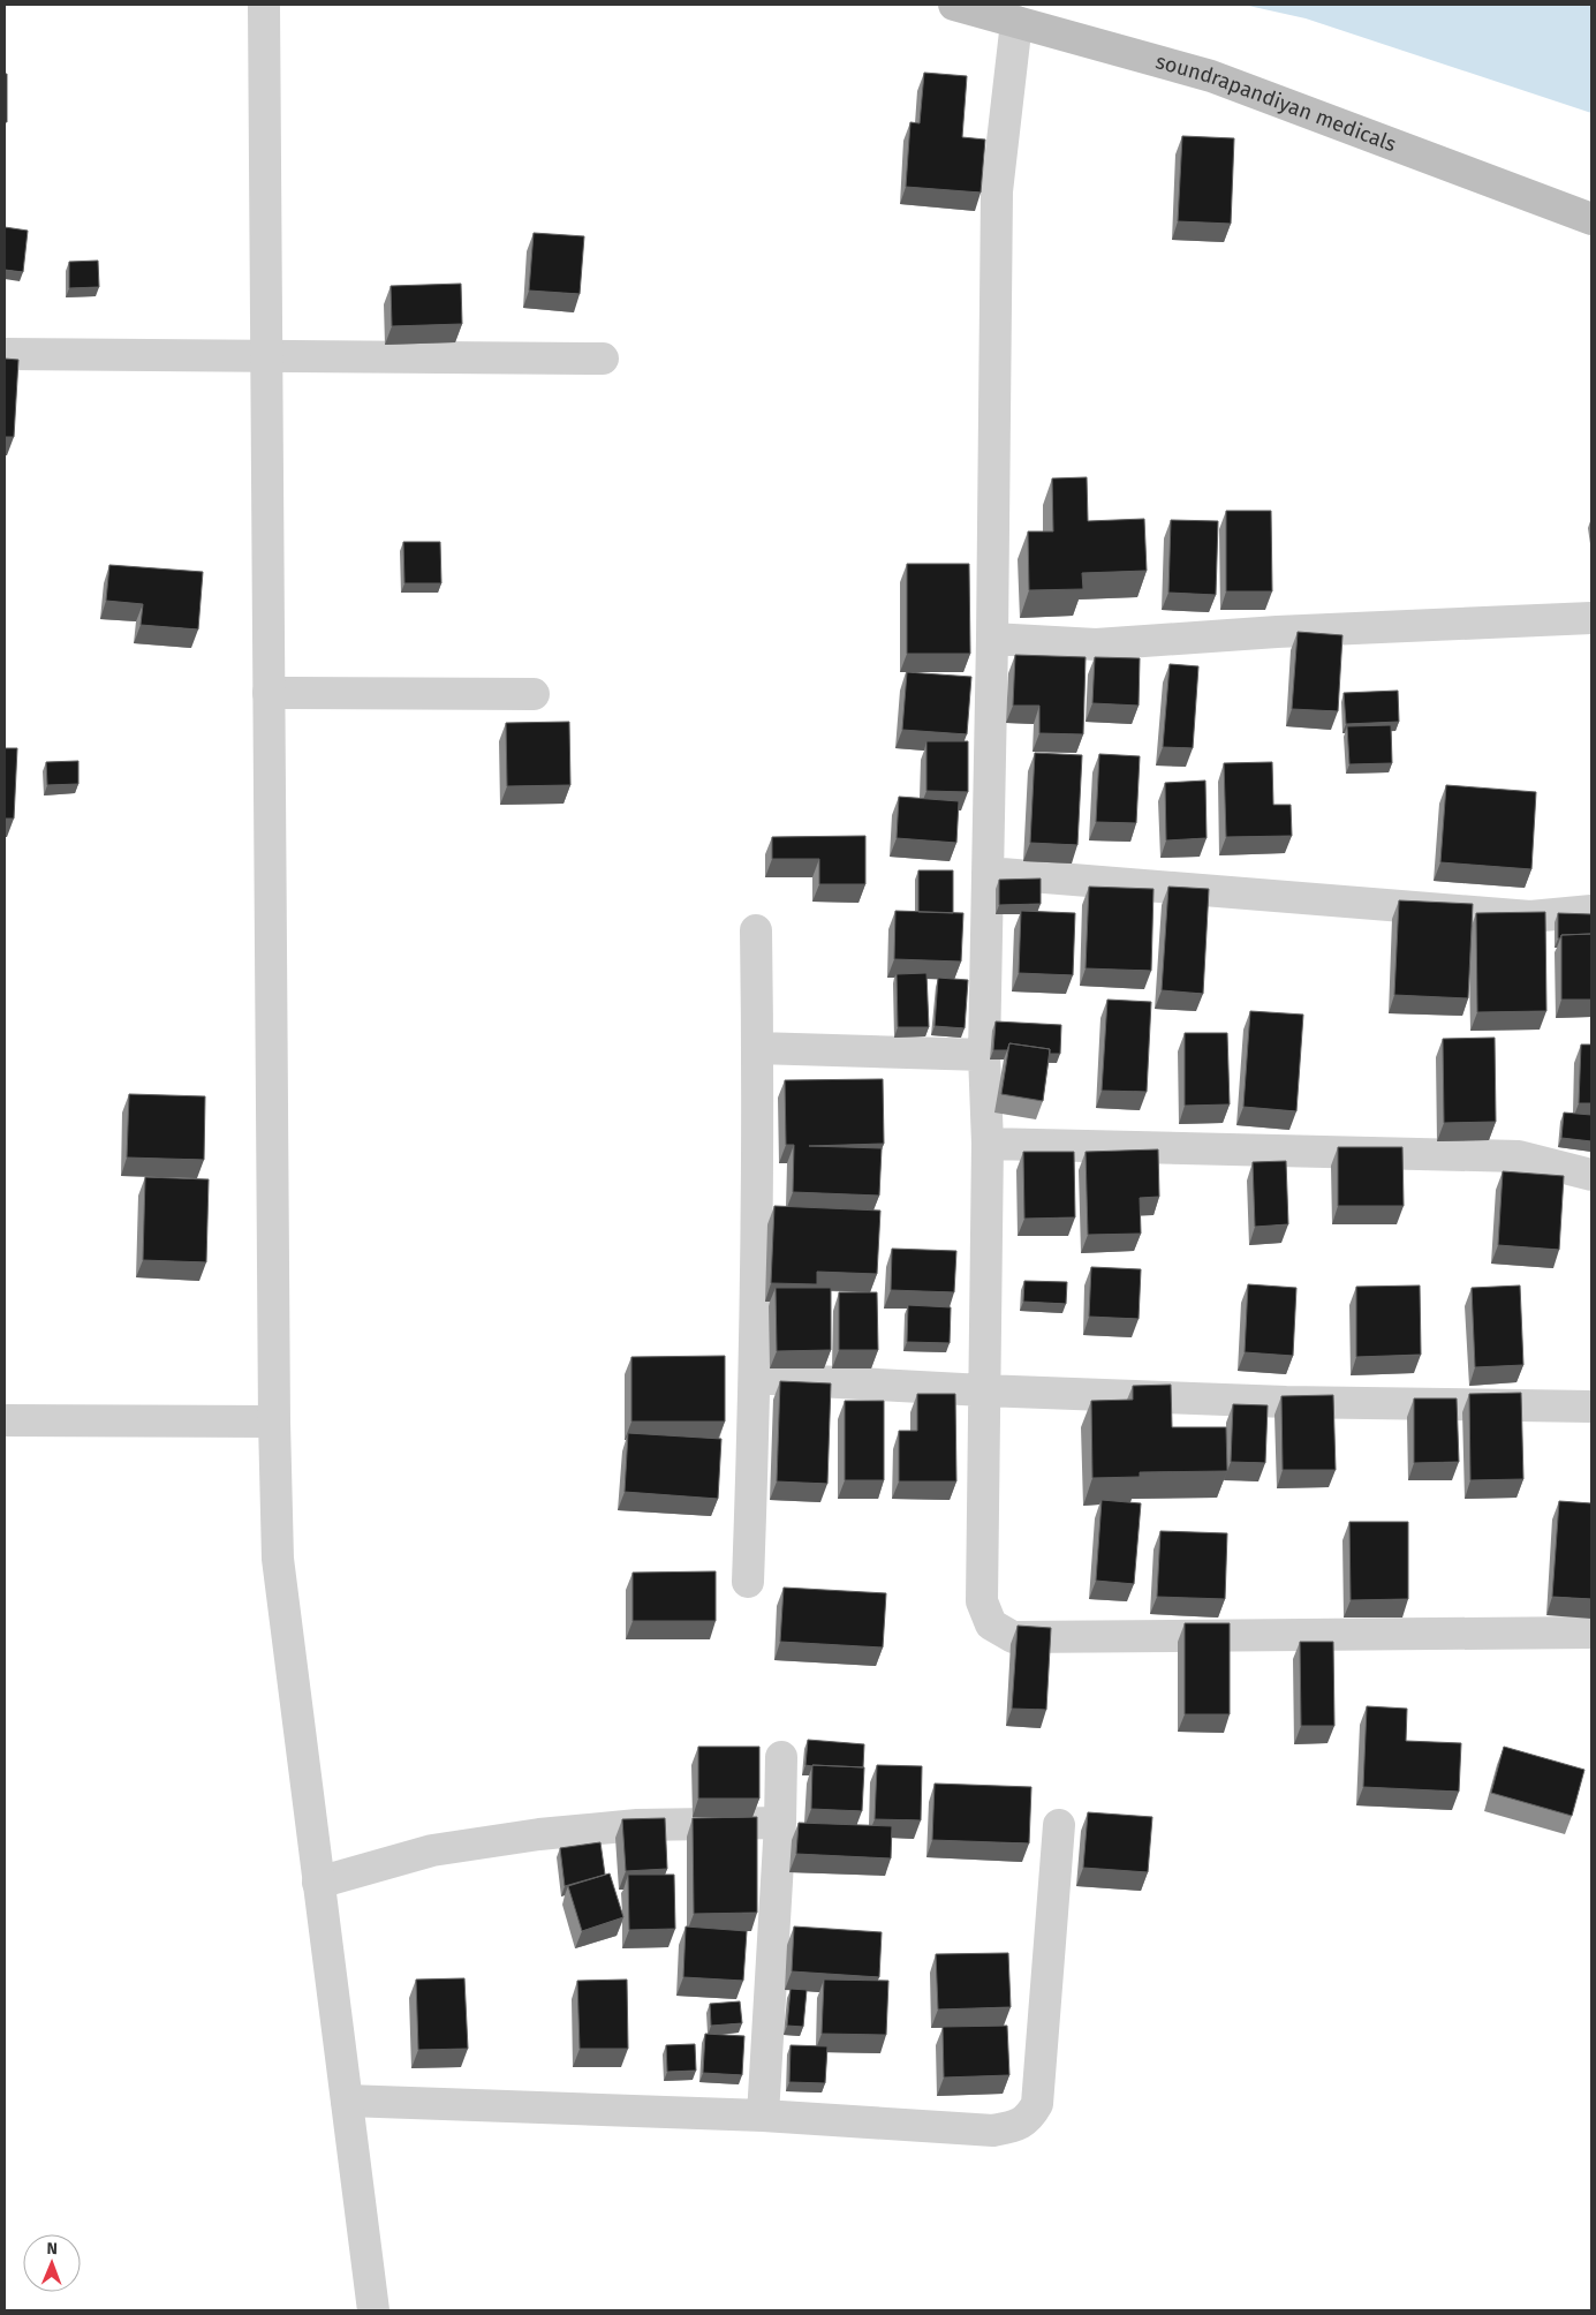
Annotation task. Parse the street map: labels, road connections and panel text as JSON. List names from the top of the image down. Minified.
{"streets":{"main road":["soundrapandiyan medicals"]},"north":"top"}
